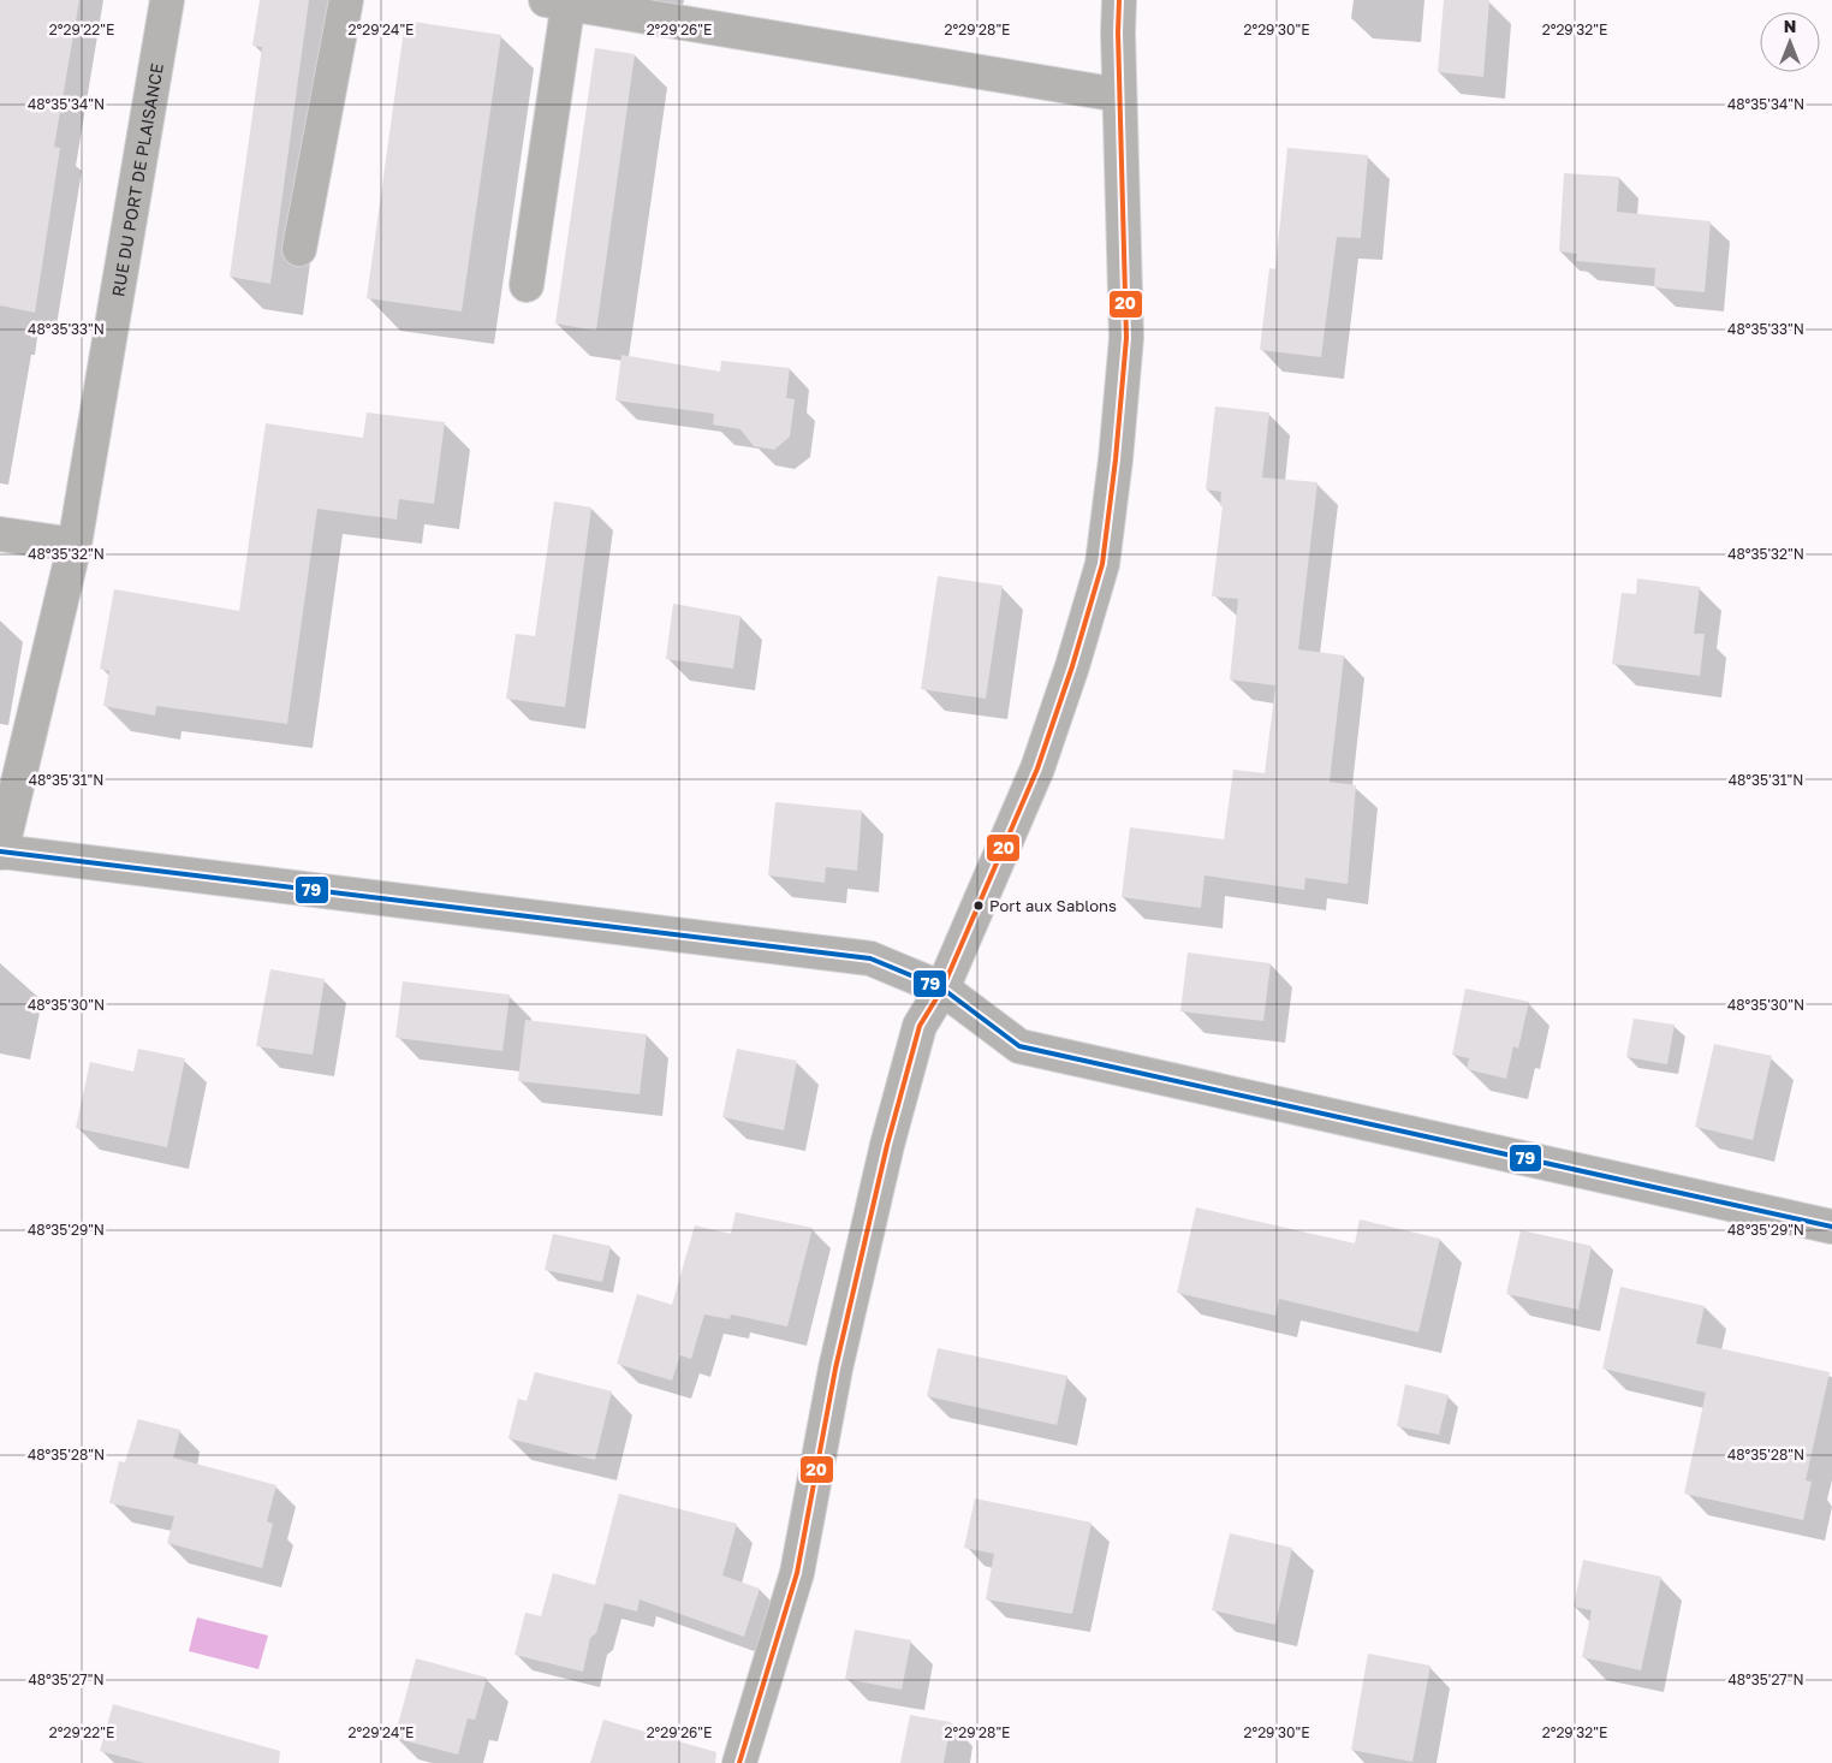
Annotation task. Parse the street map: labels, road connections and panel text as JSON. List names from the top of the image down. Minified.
{"streets":{"street":["RUE DU PORT DE PLAISANCE"]},"places":["Port aux Sablons"],"lines":["transit line 20","transit line 79"],"north":"top","coordinates":["2°29'22\"E","2°29'24\"E","2°29'26\"E","2°29'28\"E","2°29'30\"E","2°29'32\"E","48°35'34\"N","48°35'33\"N","48°35'32\"N","48°35'31\"N","48°35'30\"N","48°35'29\"N","48°35'28\"N","48°35'27\"N"]}
